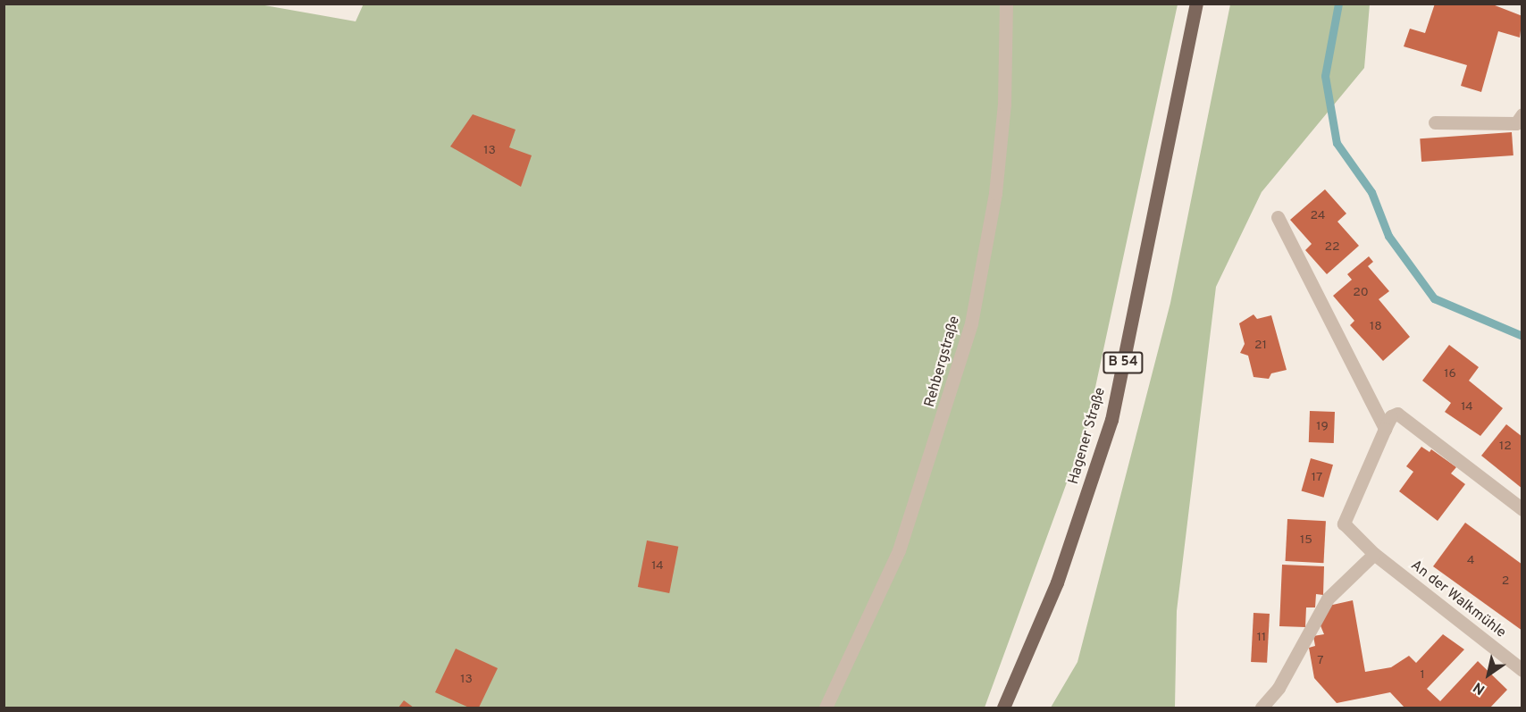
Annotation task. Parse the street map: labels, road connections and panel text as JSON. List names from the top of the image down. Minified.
{"streets":{"main road":["B 54","Hagener Straße"],"street":["Rehbergstraße","An der Walkmühle"]},"house_numbers":["13","24","22","20","18","21","16","14","19","12","17","15","4","14","2","11","7","1","13"],"north":"bottom left"}
